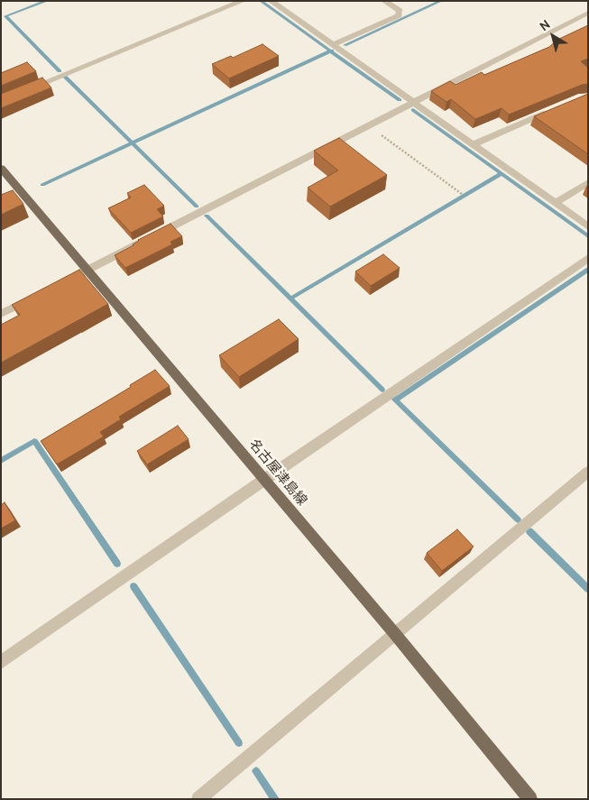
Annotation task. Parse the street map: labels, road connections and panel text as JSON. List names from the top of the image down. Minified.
{"streets":{"main road":["名古屋津島線"]},"north":"top left"}
